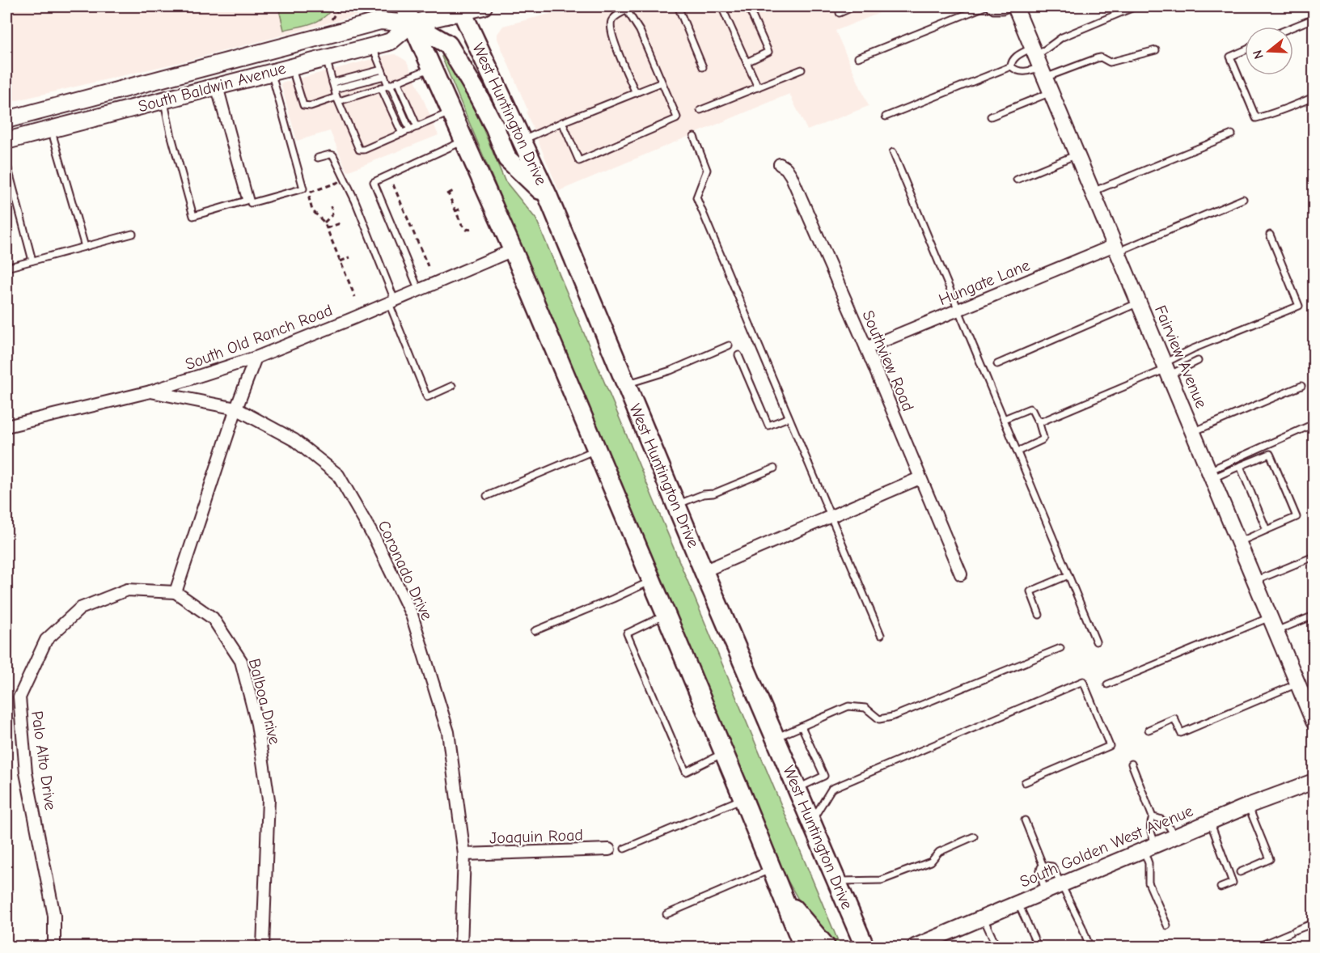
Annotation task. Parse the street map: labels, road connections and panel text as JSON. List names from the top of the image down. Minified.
{"streets":{"main road":["South Baldwin Avenue","West Huntington Drive"],"street":["Hungate Lane","South Old Ranch Road","Fairview Avenue","Southview Road","Coronado Drive","Balboa Drive","Palo Alto Drive","Joaquin Road","South Golden West Avenue"]},"crossings":[["South Baldwin Avenue","West Huntington Drive"],["Hungate Lane","Fairview Avenue"],["Hungate Lane","Southview Road"],["South Old Ranch Road","Coronado Drive"],["Coronado Drive","Joaquin Road"],["Balboa Drive","Palo Alto Drive"]],"north":"left"}
